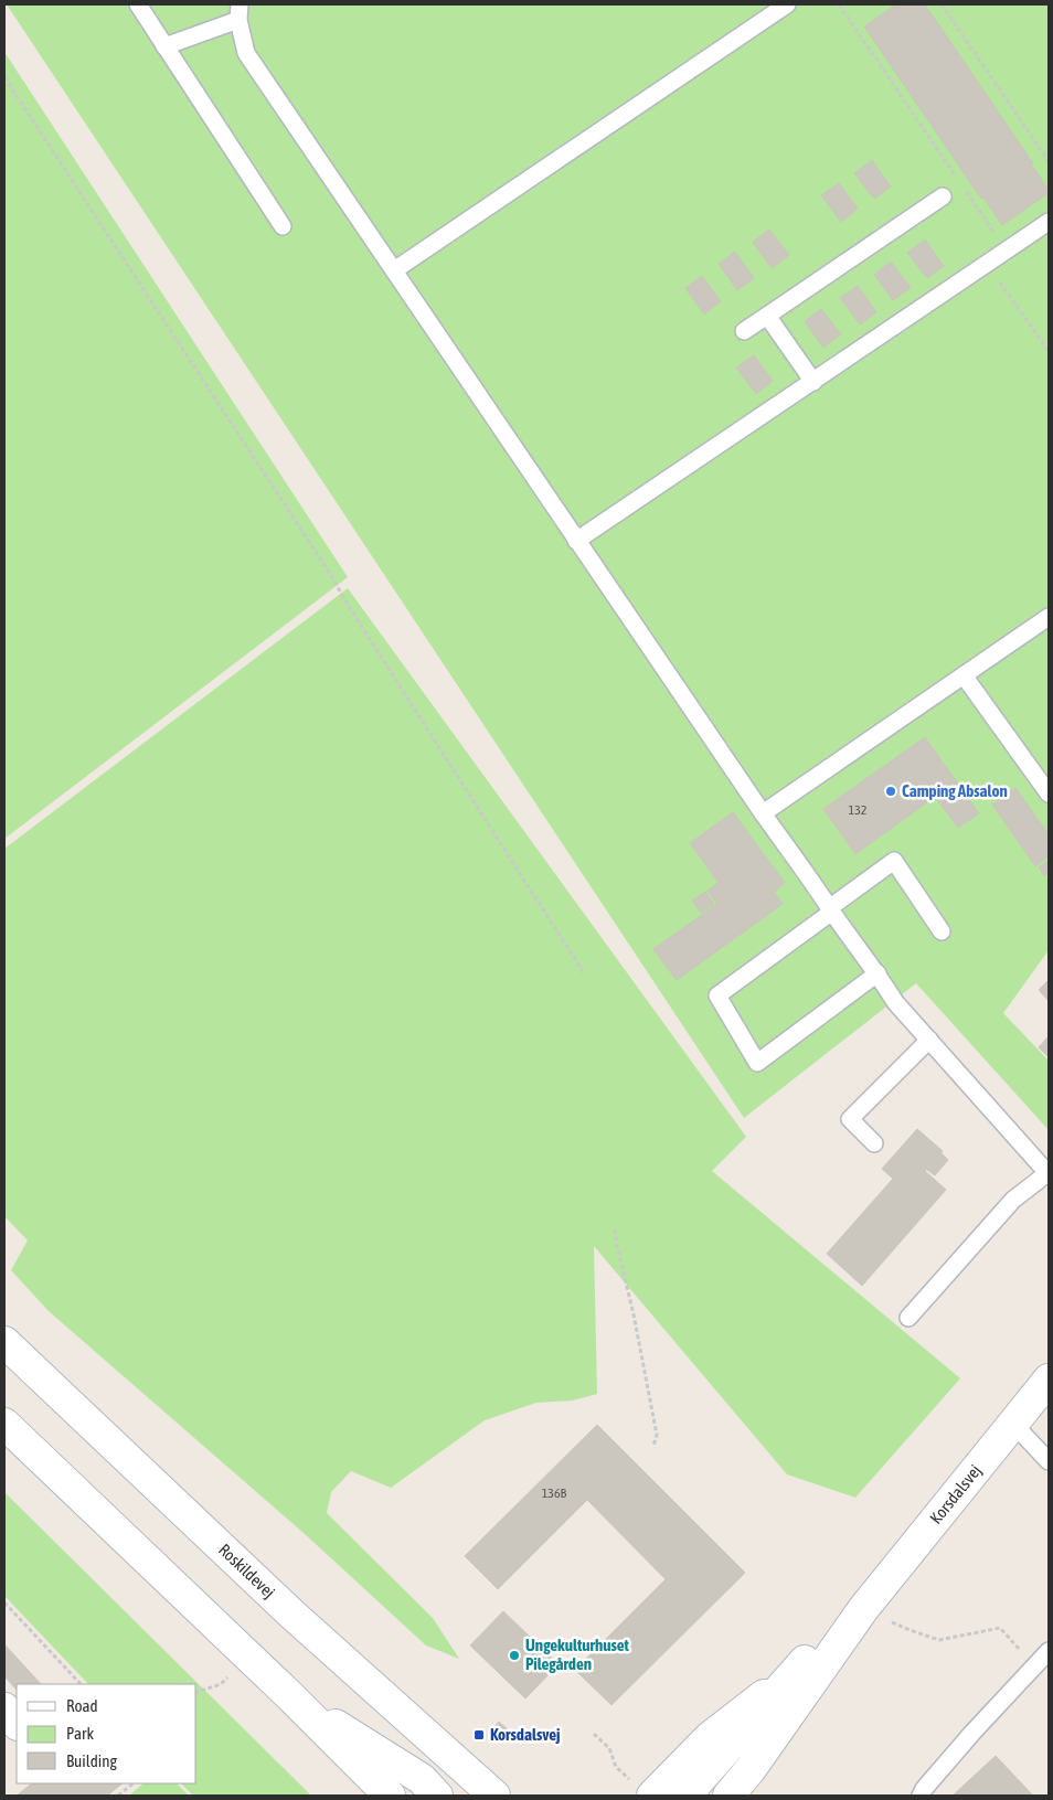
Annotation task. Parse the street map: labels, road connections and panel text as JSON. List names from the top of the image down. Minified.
{"streets":{"main road":["Korsdalsvej","Roskildevej"]},"places":{"other":["Camping Absalon","Ungekulturhuset Pilegården"],"transit":["Korsdalsvej"]},"house_numbers":["132","136B"],"legend":["Road","Park","Building"]}
